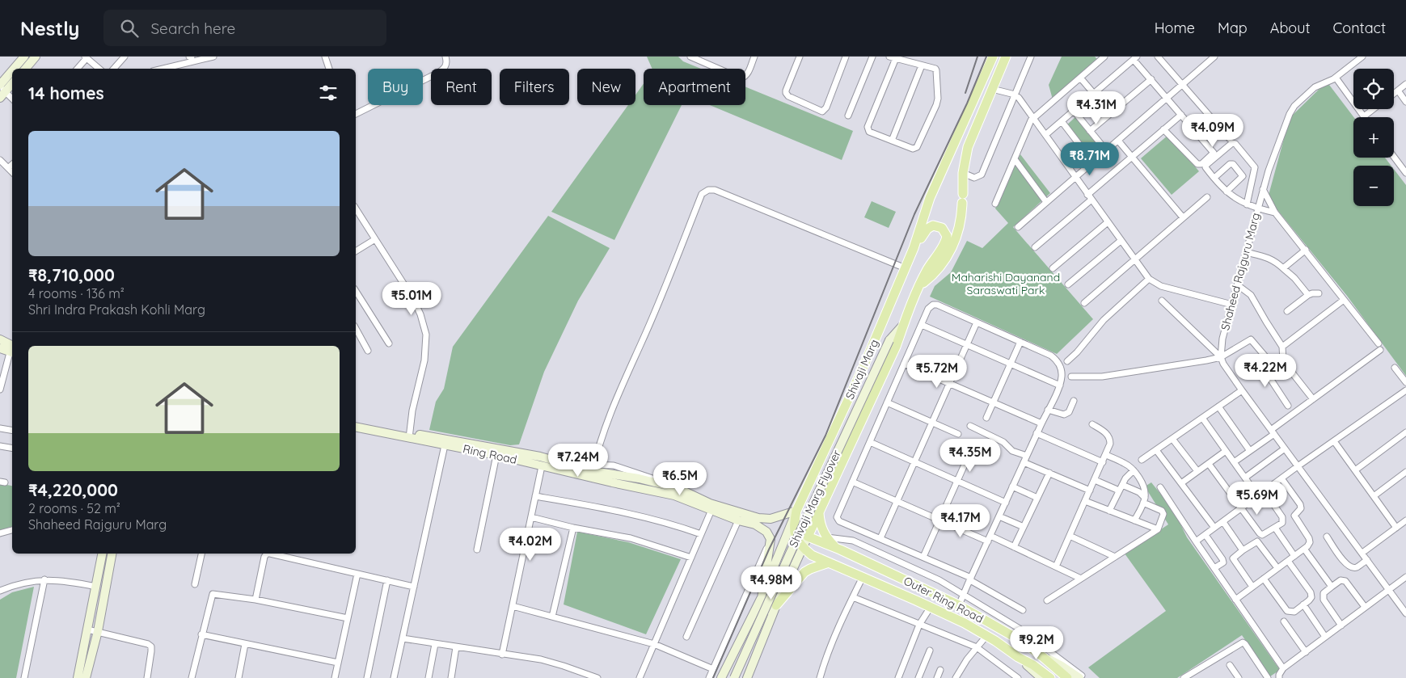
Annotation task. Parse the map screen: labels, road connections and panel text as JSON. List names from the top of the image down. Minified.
{"streets":{"main road":["Shivaji Marg","Outer Ring Road"],"street":["Shaheed Rajguru Marg","Ring Road","Shivaji Marg Flyover"]},"crossings":[["Shivaji Marg","Ring Road"],["Shivaji Marg","Shivaji Marg Flyover"],["Shivaji Marg","Outer Ring Road"]],"parks":["Maharishi Dayanand Saraswati Park"],"page":{"header":"Nestly","search":"Search here","nav":["Home","Map","About","Contact"],"map_buttons":["+","−"],"chip":["Buy","Rent","Filters","New","Apartment"],"heading":"14 homes","price":["₹4.31M","₹4.09M","₹8.71M","₹5.01M","₹4.22M","₹5.72M","₹4.35M","₹7.24M","₹6.5M","₹5.69M","₹4.17M","₹4.02M","₹4.98M","₹9.2M"],"list":[{"name":"₹8,710,000","note":"4 rooms · 136 m² · Shri Indra Prakash Kohli Marg"},{"name":"₹4,220,000","note":"2 rooms · 52 m² · Shaheed Rajguru Marg"}]}}
